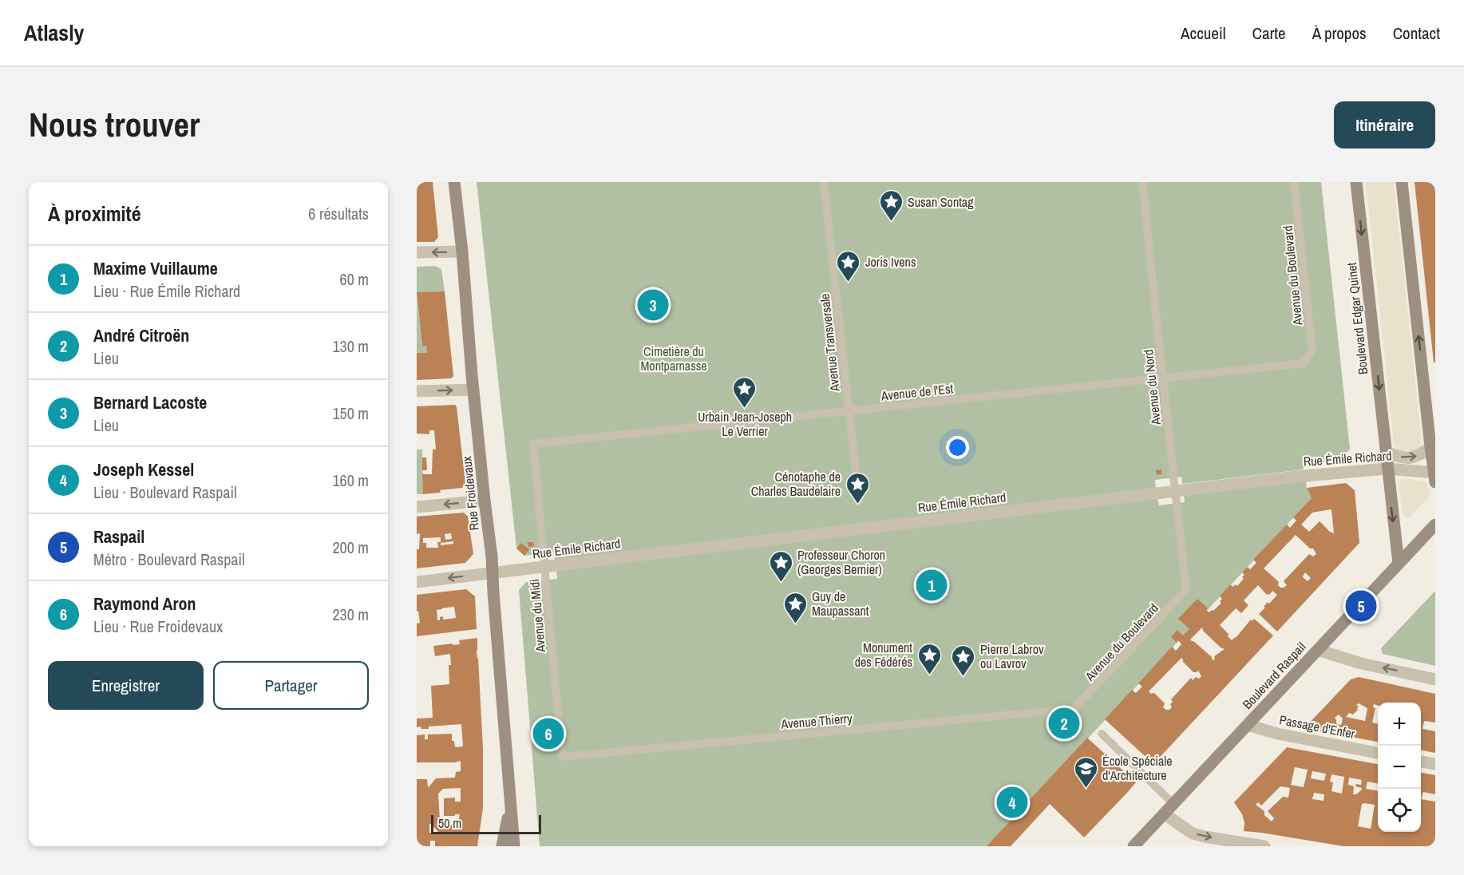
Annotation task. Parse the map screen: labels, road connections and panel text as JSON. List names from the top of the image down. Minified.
{"streets":{"main road":["Boulevard Edgar Quinet","Rue Froidevaux","Boulevard Raspail"],"street":["Rue Émile Richard","Passage d'Enfer"],"lane":["Avenue du Boulevard","Avenue Transversale","Avenue du Nord","Avenue de l'Est","Avenue du Midi","Avenue Thierry"]},"crossings":[["Avenue du Boulevard","Avenue du Nord"],["Avenue du Boulevard","Avenue de l'Est"],["Avenue du Boulevard","Avenue Thierry"],["Boulevard Edgar Quinet","Rue Émile Richard"],["Boulevard Edgar Quinet","Boulevard Raspail"],["Avenue Transversale","Avenue de l'Est"],["Avenue du Nord","Avenue de l'Est"],["Avenue du Nord","Rue Émile Richard"],["Avenue de l'Est","Avenue du Midi"],["Rue Émile Richard","Rue Froidevaux"],["Rue Émile Richard","Avenue du Midi"],["Avenue du Midi","Avenue Thierry"],["Boulevard Raspail","Passage d'Enfer"]],"parks":["Cimetière du Montparnasse"],"places":{"place":["Susan Sontag","Joris Ivens","Urbain Jean-Joseph Le Verrier","Cénotaphe de Charles Baudelaire","Professeur Choron (Georges Bernier)","Guy de Maupassant","Monument des Fédérés","Pierre Labrov ou Lavrov"],"school or university":["École Spéciale d'Architecture"]},"scale_bar":"50 m","page":{"header":"Atlasly","nav":["Accueil","Carte","À propos","Contact"],"buttons":["Itinéraire",["Enregistrer","Partager"]],"title":"Nous trouver","heading":["À proximité","6 résultats"],"list":[{"mark":"1","name":"Maxime Vuillaume","note":"Lieu · Rue Émile Richard","value":"60 m"},{"mark":"2","name":"André Citroën","note":"Lieu","value":"130 m"},{"mark":"3","name":"Bernard Lacoste","note":"Lieu","value":"150 m"},{"mark":"4","name":"Joseph Kessel","note":"Lieu · Boulevard Raspail","value":"160 m"},{"mark":"5","name":"Raspail","note":"Métro · Boulevard Raspail","value":"200 m"},{"mark":"6","name":"Raymond Aron","note":"Lieu · Rue Froidevaux","value":"230 m"}],"pins":["3","1","5","2","6","4"],"map_buttons":["+","−"],"scale":"50 m"}}
